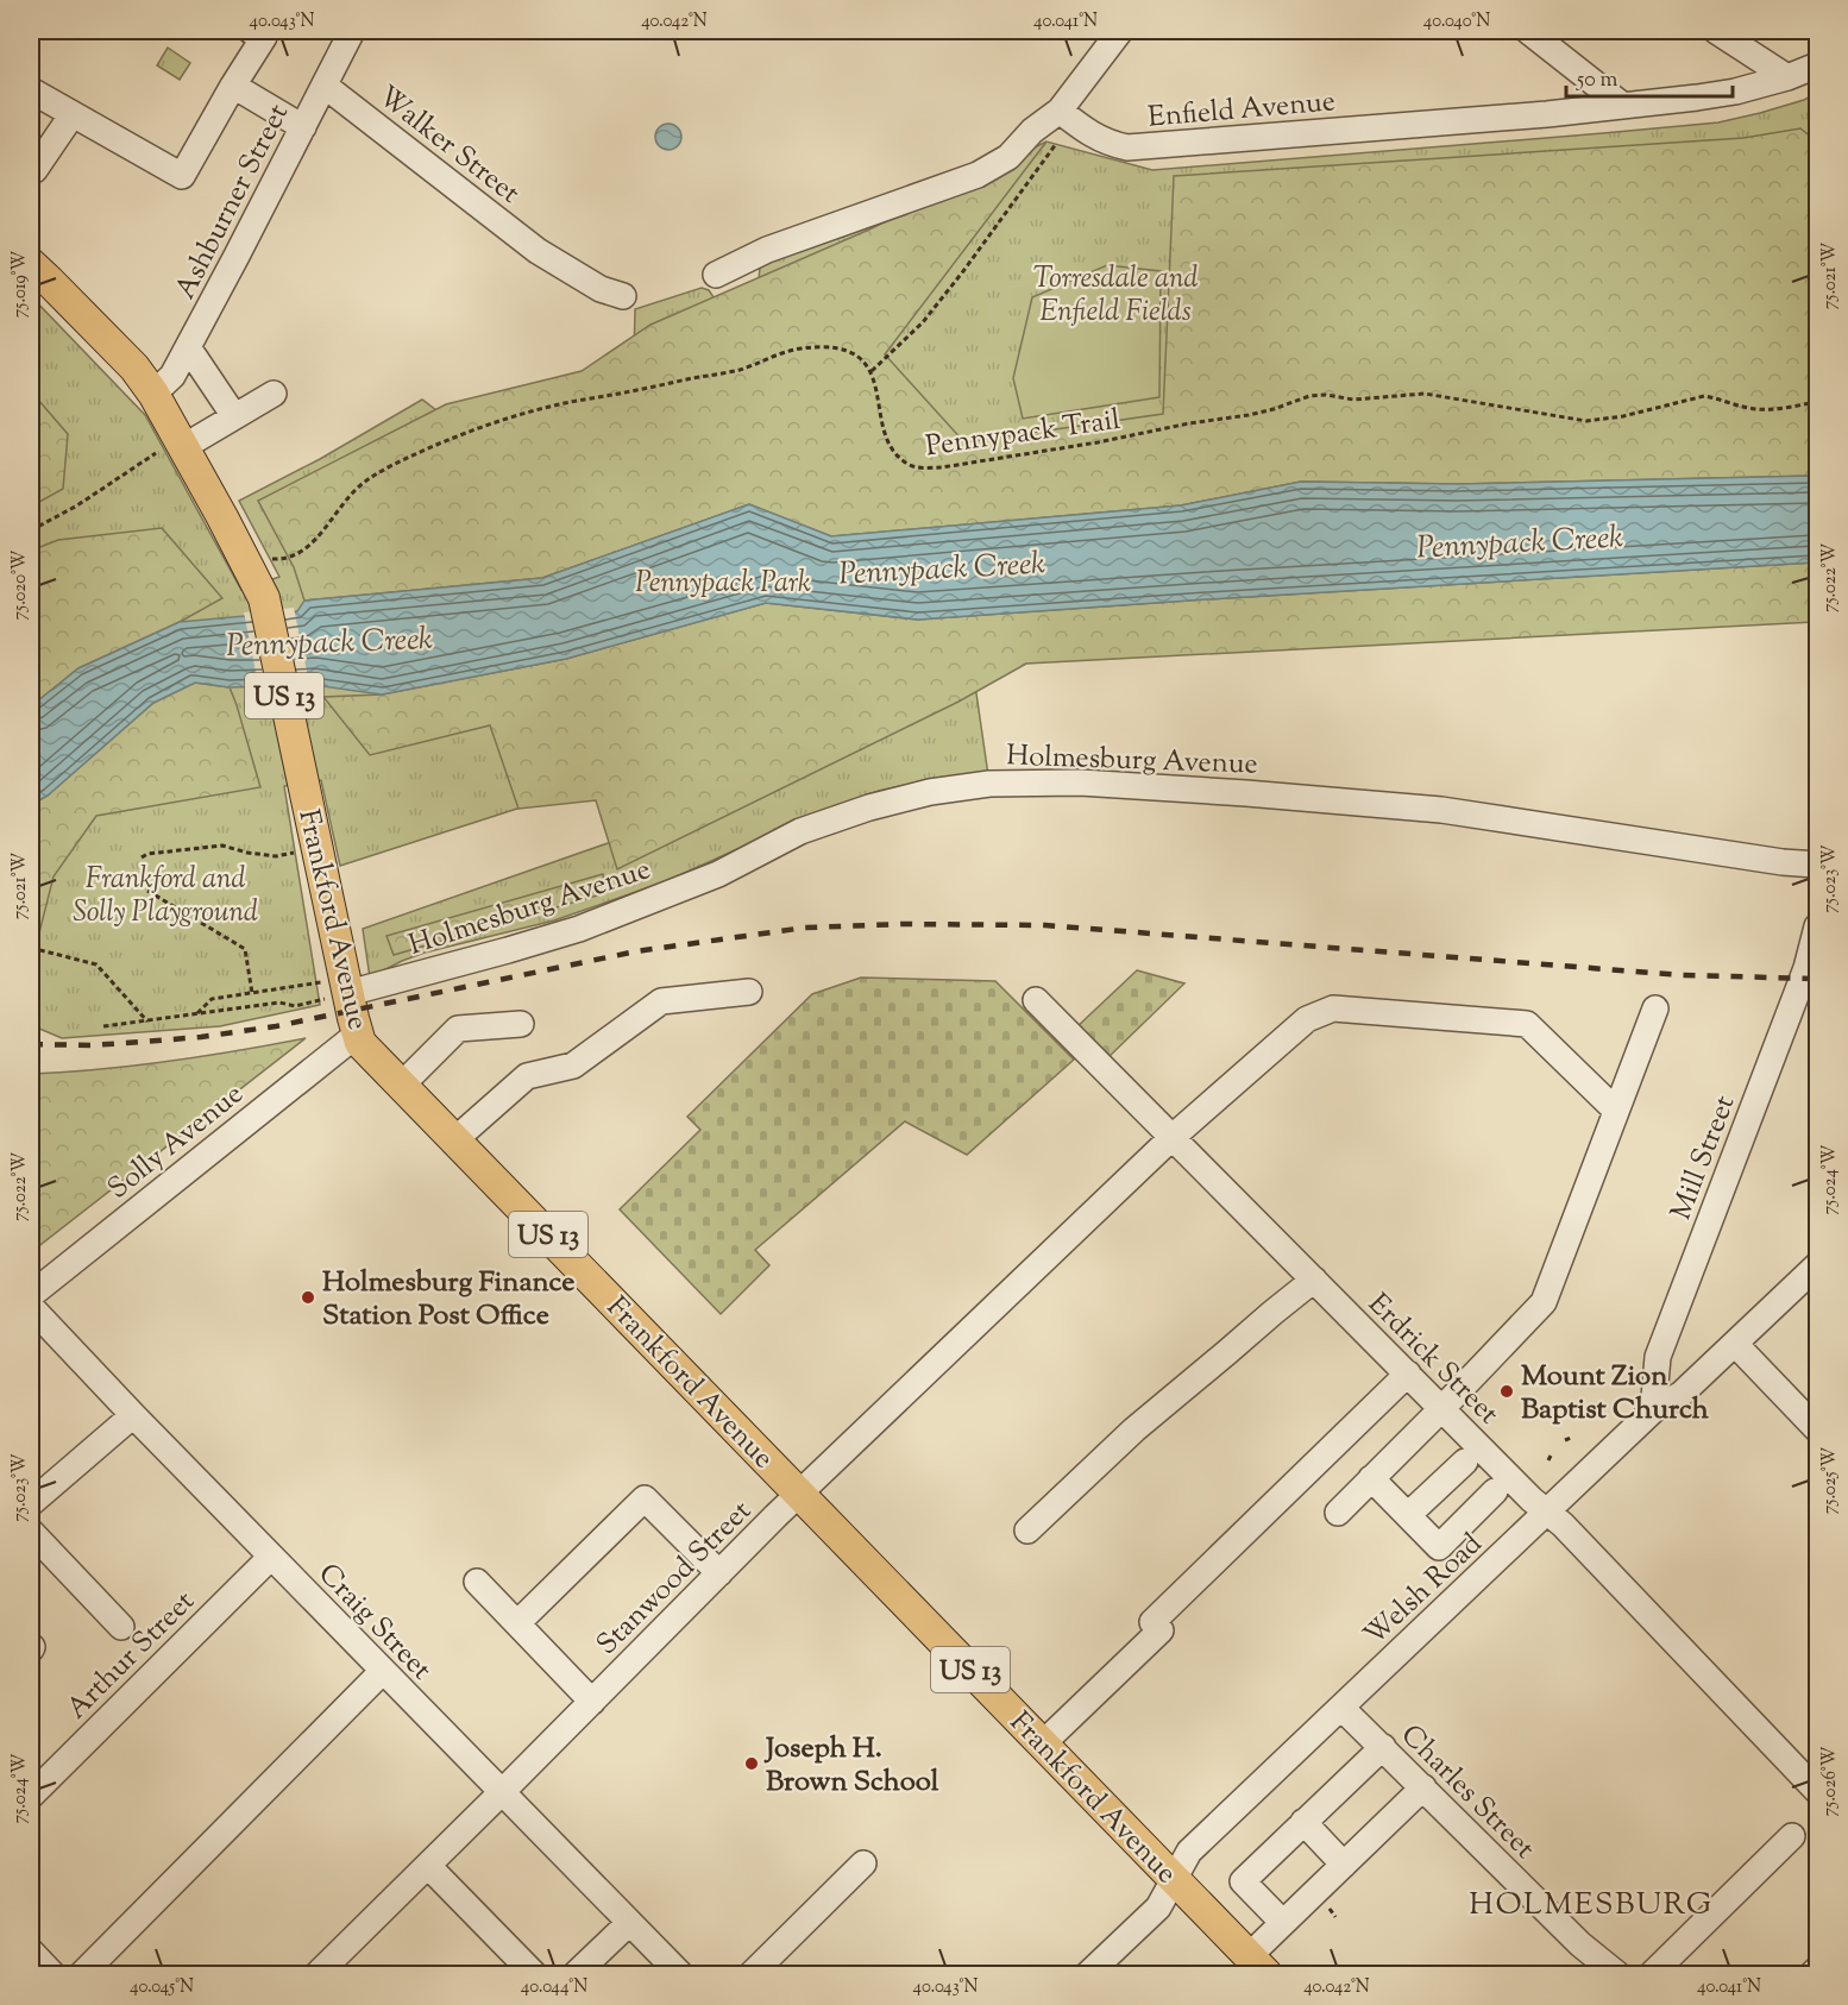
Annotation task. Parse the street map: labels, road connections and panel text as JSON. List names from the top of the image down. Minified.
{"streets":{"main road":["US 13","Frankford Avenue"],"street":["Enfield Avenue","Walker Street","Ashburner Street","Holmesburg Avenue","Solly Avenue","Mill Street","Erdrick Street","Stanwood Street","Welsh Road","Craig Street","Arthur Street","Charles Street"],"path":["Pennypack Trail"]},"crossings":[["Walker Street","Ashburner Street"],["Ashburner Street","Frankford Avenue"],["Holmesburg Avenue","Frankford Avenue"],["Frankford Avenue","Solly Avenue"],["Frankford Avenue","Stanwood Street"],["Frankford Avenue","Welsh Road"],["Mill Street","Welsh Road"],["Erdrick Street","Stanwood Street"],["Erdrick Street","Welsh Road"],["Stanwood Street","Craig Street"],["Welsh Road","Charles Street"],["Craig Street","Arthur Street"]],"districts":["HOLMESBURG"],"water":["Pennypack Creek"],"parks":["Torresdale and Enfield Fields","Pennypack Park","Frankford and Solly Playground"],"places":["Holmesburg Finance Station Post Office","Mount Zion Baptist Church","Joseph H. Brown School"],"scale_bar":"50 m","coordinates":["40.043°N","40.042°N","40.041°N","40.040°N","75.021°W","75.019°W","75.022°W","75.020°W","75.023°W","75.024°W","75.025°W","75.026°W","40.045°N","40.044°N"]}
